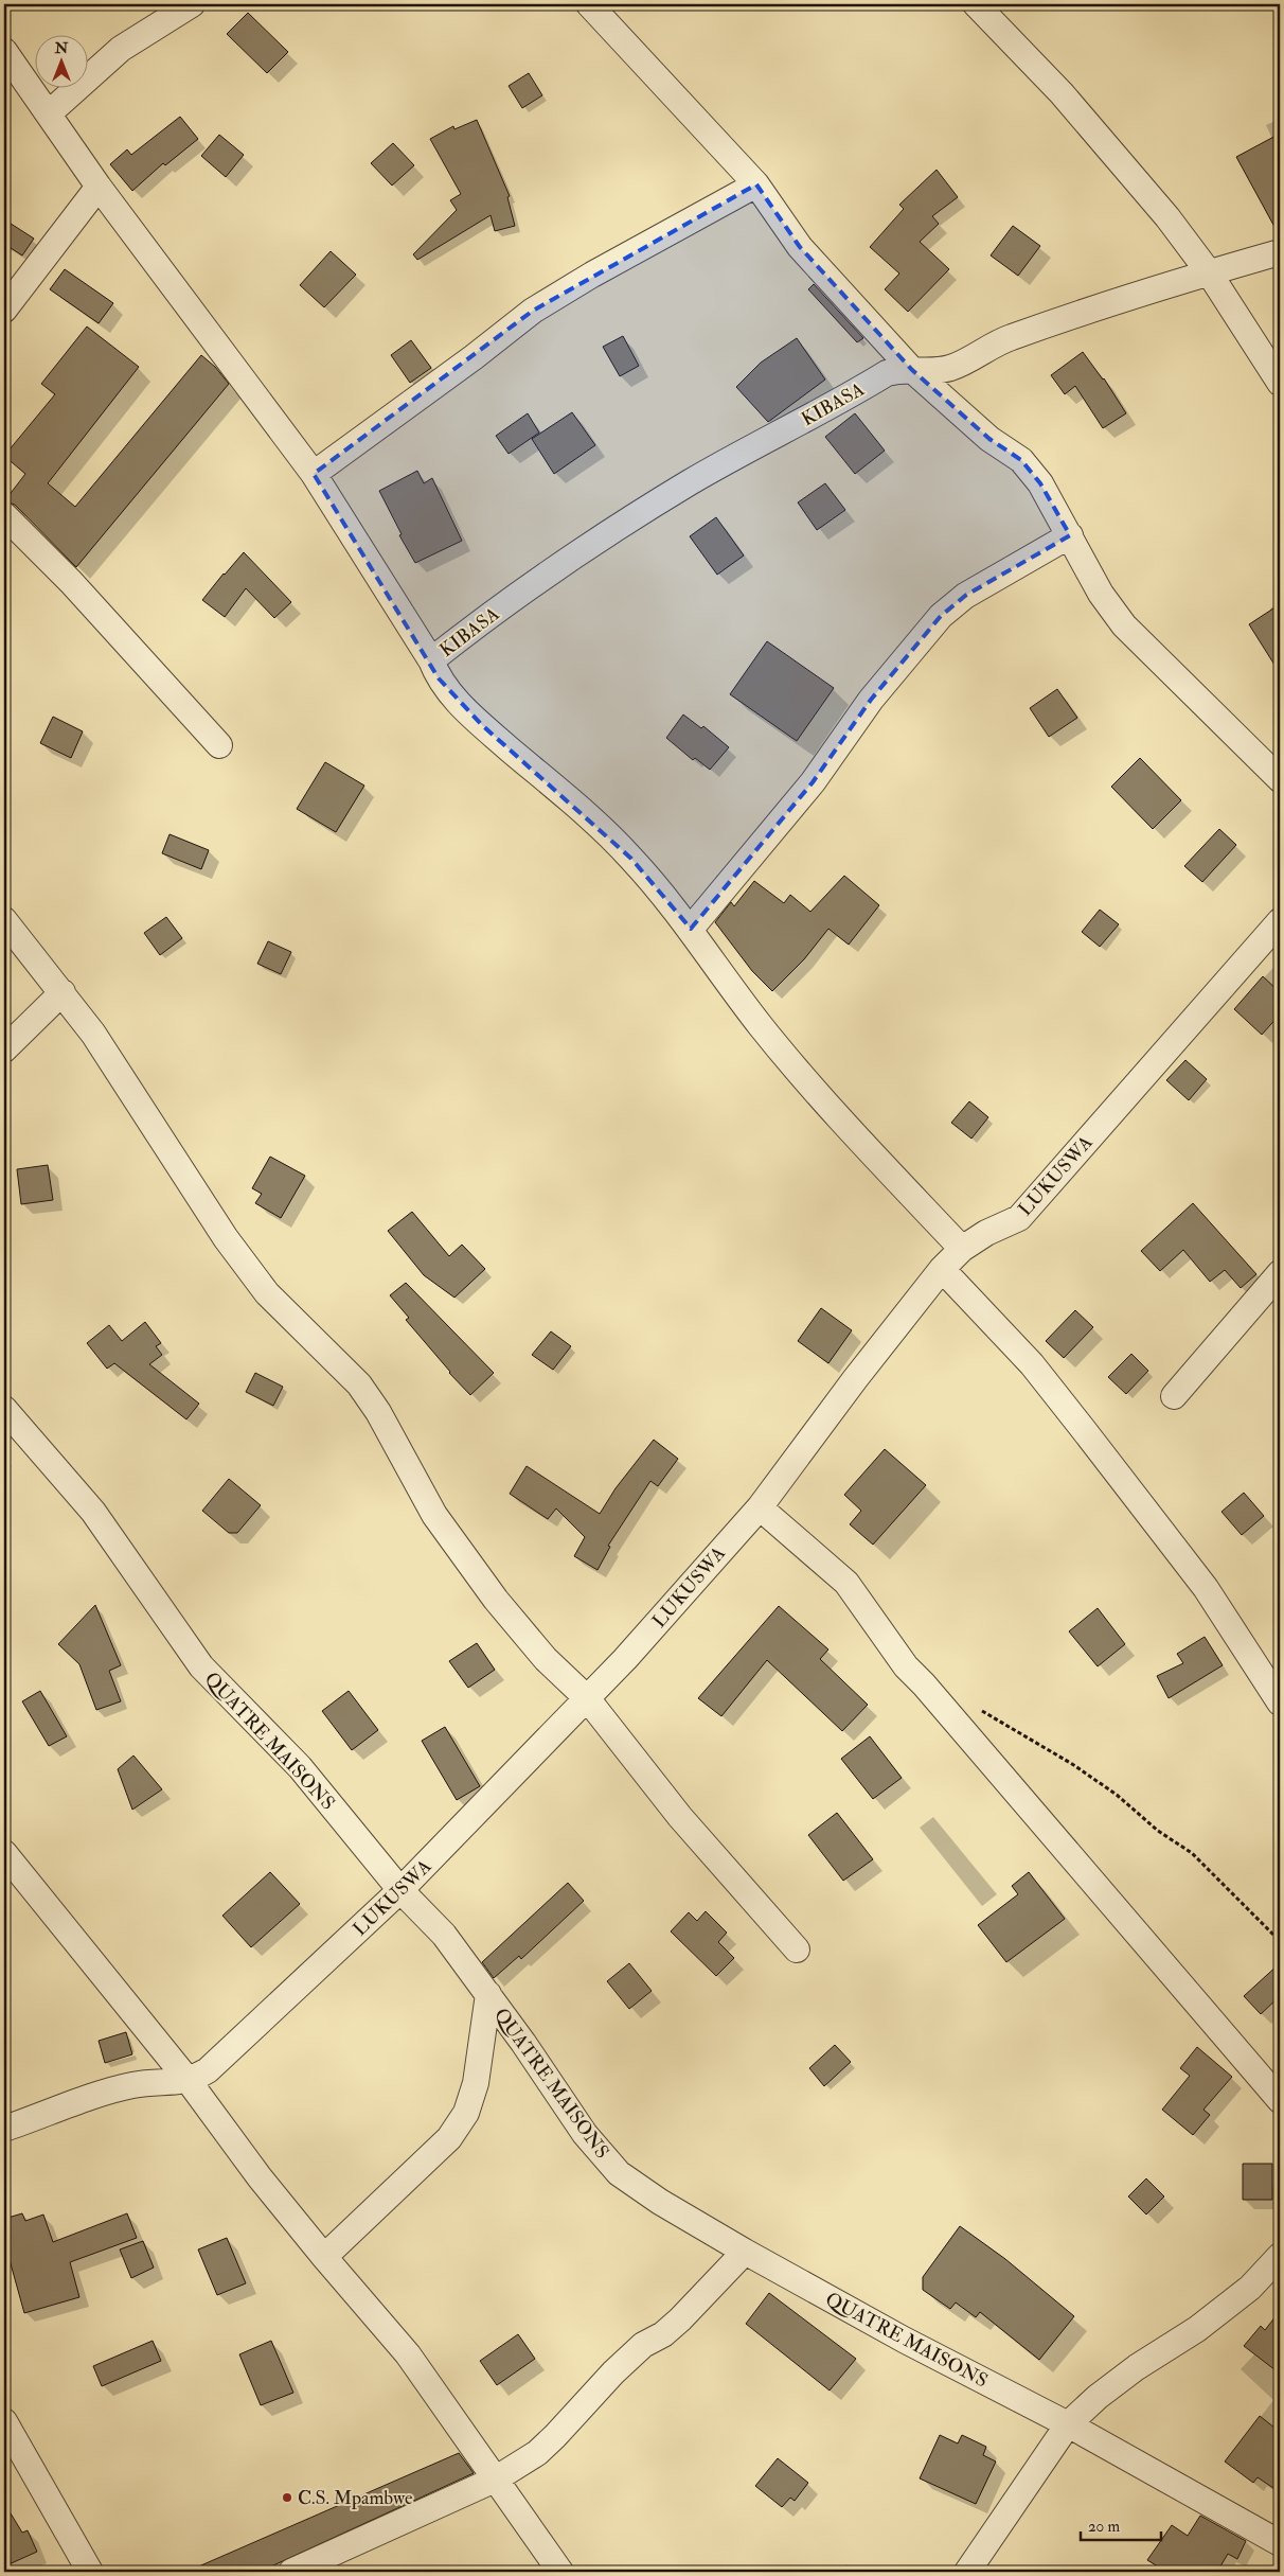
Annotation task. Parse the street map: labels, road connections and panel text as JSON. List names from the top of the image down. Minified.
{"streets":{"street":["KIBASA","LUKUSWA","QUATRE MAISONS"]},"crossings":[["LUKUSWA","QUATRE MAISONS"]],"places":["C.S. Mpambwe"],"scale_bar":"20 m","north":"top"}
